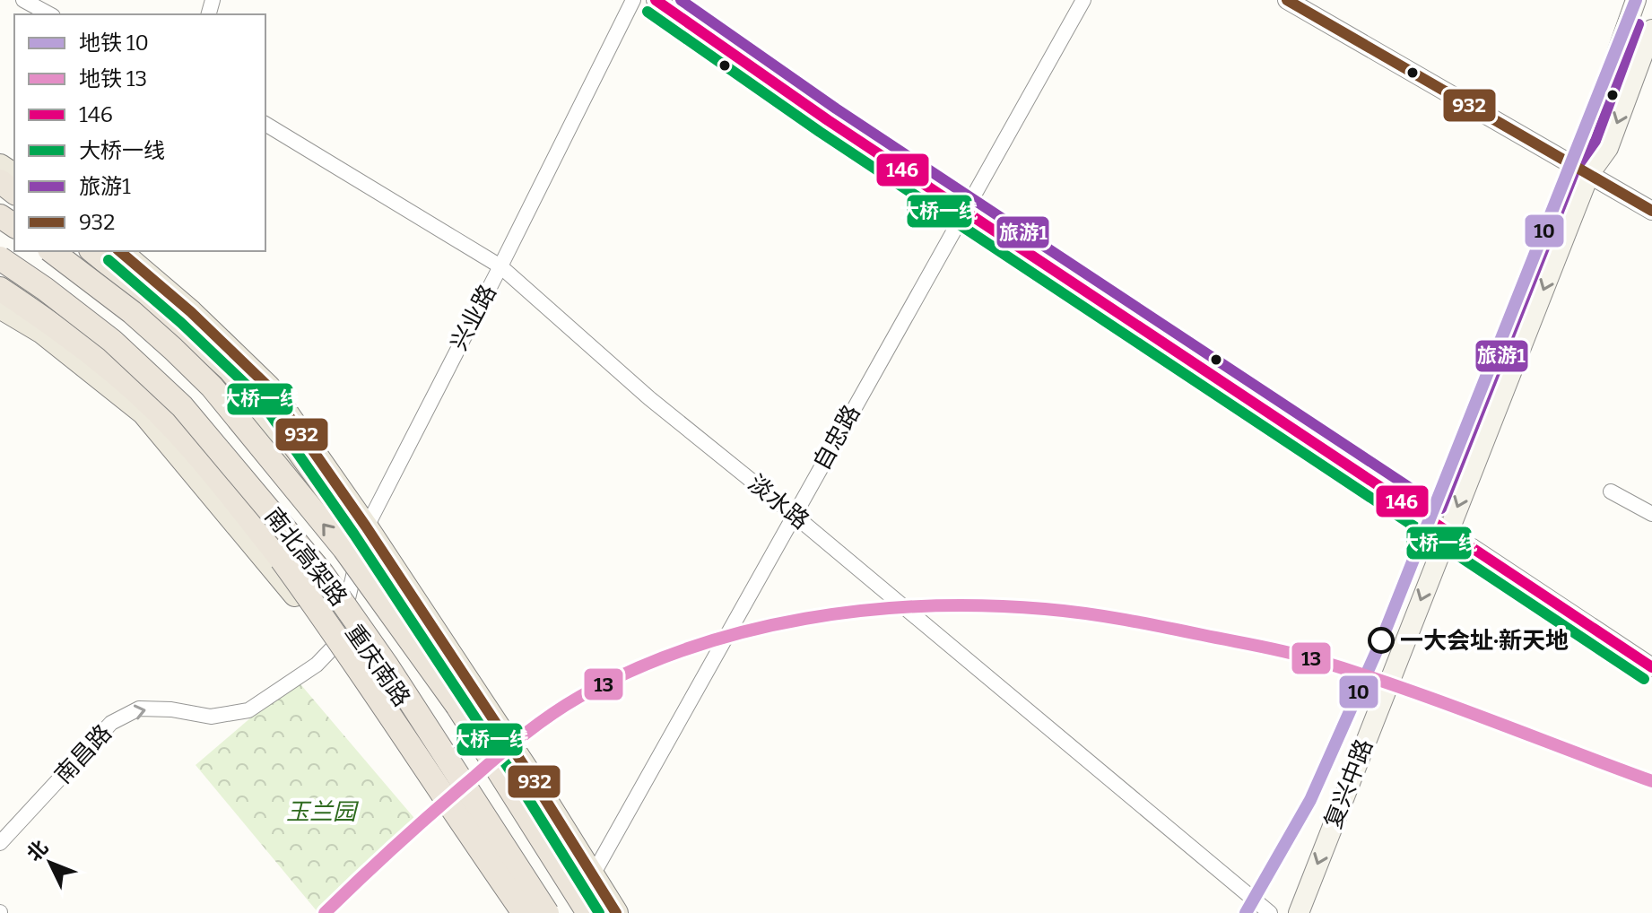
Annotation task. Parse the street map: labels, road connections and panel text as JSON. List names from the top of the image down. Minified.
{"streets":{"highway":["南北高架路"],"main road":["重庆南路","复兴中路"],"street":["兴业路","自忠路","淡水路","南昌路"]},"crossings":[["兴业路","淡水路"],["兴业路","重庆南路"],["兴业路","南昌路"],["自忠路","淡水路"],["重庆南路","南昌路"]],"one_way":["南昌路","复兴中路"],"parks":["玉兰园"],"places":["一大会址·新天地"],"lines":["metro line 10","transit line 146","transit line 旅游1","transit line 932","transit line 大桥一线","metro line 13"],"legend":["地铁 10","地铁 13","146","大桥一线","旅游1","932"],"north":"top left"}
